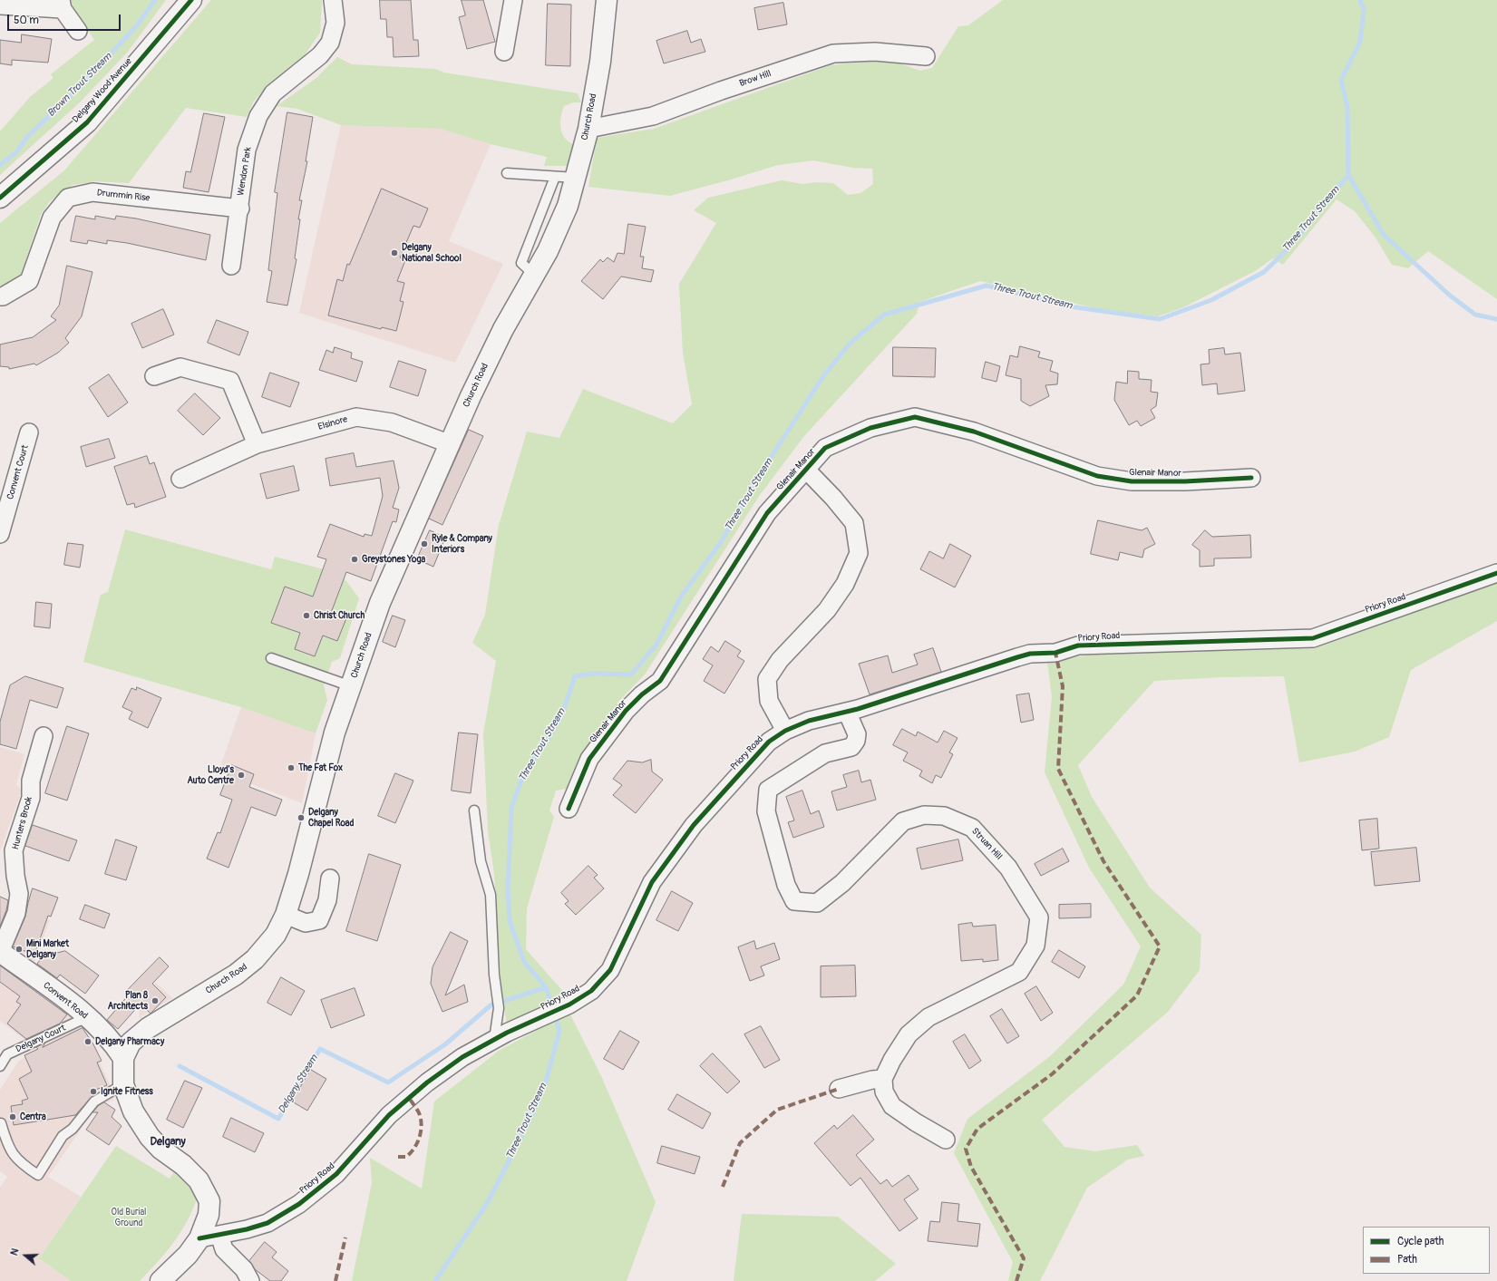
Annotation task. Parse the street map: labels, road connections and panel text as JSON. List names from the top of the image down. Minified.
{"streets":{"main road":["Delgany Wood Avenue","Church Road","Convent Road"],"street":["Brow Hill","Wendon Park","Drummin Rise","Elsinore","Glenair Manor","Convent Court","Priory Road","Hunters Brook","Struan Hill"],"lane":["Delgany Court"]},"crossings":[["Brow Hill","Church Road"],["Church Road","Elsinore"],["Church Road","Priory Road"],["Church Road","Convent Road"],["Wendon Park","Drummin Rise"],["Glenair Manor","Priory Road"],["Priory Road","Struan Hill"],["Hunters Brook","Convent Road"],["Convent Road","Delgany Court"]],"districts":["Delgany"],"water":["Brown Trout Stream","Three Trout Stream","Delgany Stream"],"parks":["Old Burial Ground"],"places":["Delgany National School","Ryle & Company Interiors","Greystones Yoga","Christ Church","The Fat Fox","Lloyd's Auto Centre","Delgany Chapel Road","Mini Market Delgany","Plan 8 Architects","Delgany Pharmacy","Ignite Fitness","Centra"],"legend":["Cycle path","Path"],"scale_bar":"50 m","north":"left"}
